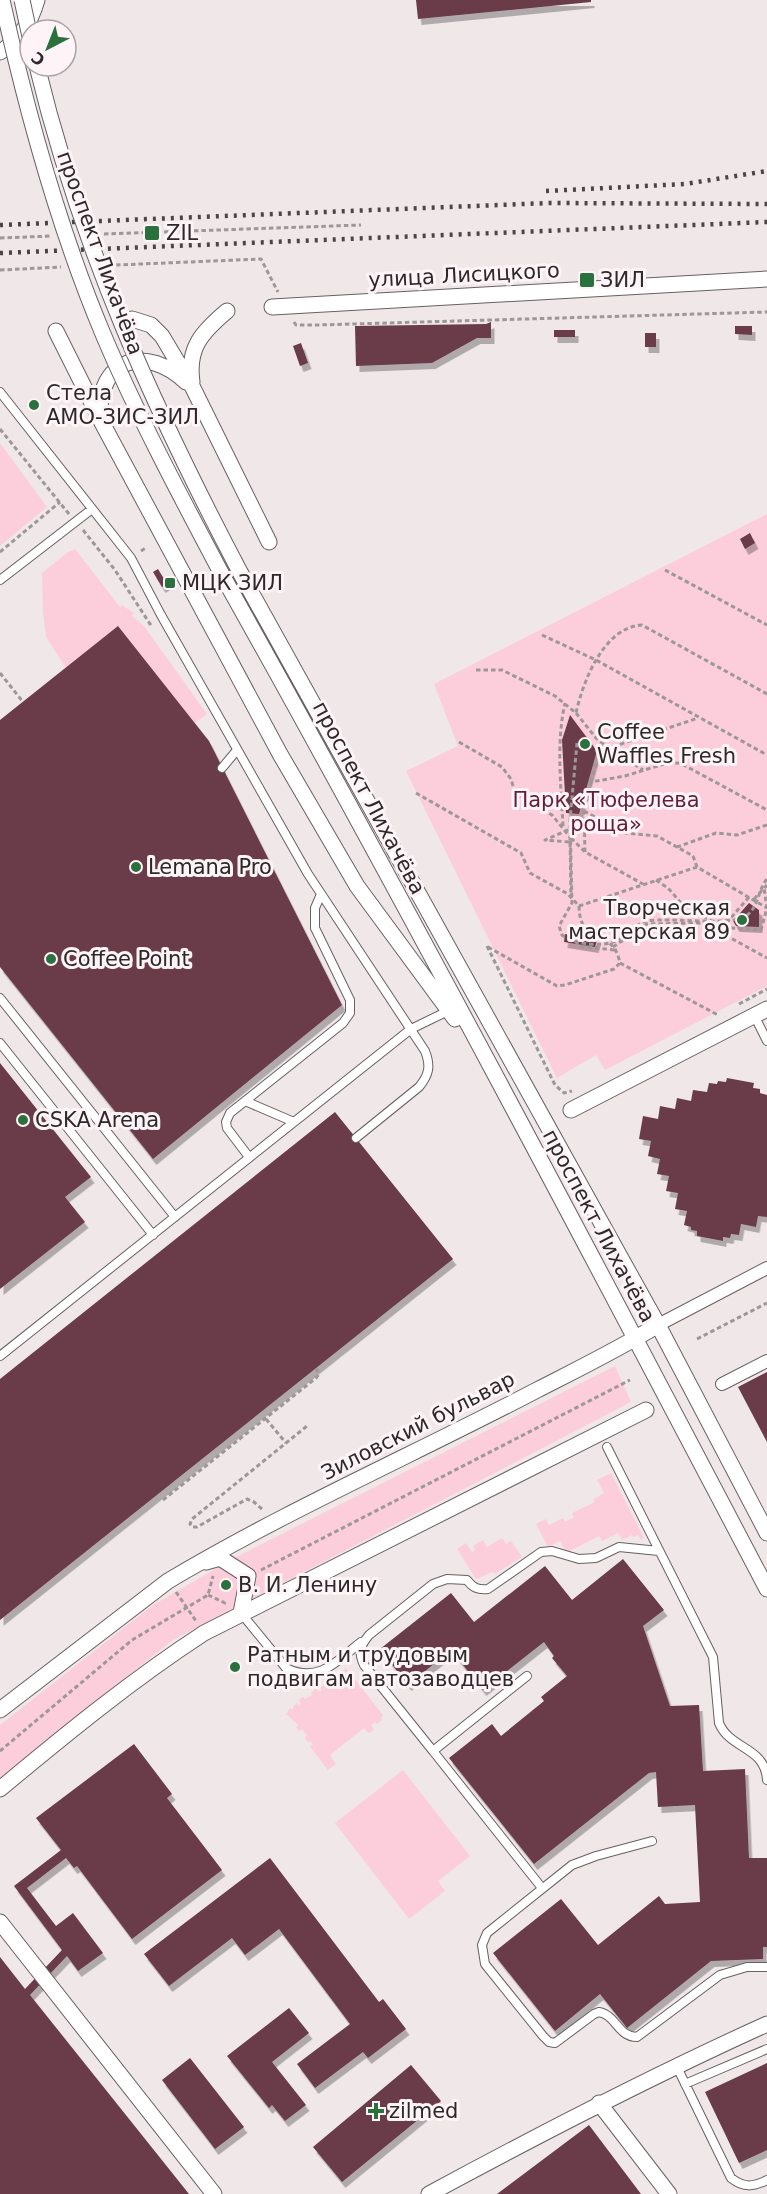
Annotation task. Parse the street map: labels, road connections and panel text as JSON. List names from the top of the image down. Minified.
{"streets":{"street":["проспект Лихачёва","улица Лисицкого","Зиловский бульвар"]},"crossings":[["проспект Лихачёва","Зиловский бульвар"]],"parks":["Парк «Тюфелева роща»"],"places":{"transit":["ZIL","ЗИЛ","МЦК ЗИЛ"],"other":["Стела АМО-ЗИС-ЗИЛ","Coffee Waffles Fresh","Lemana Pro","Творческая мастерская 89","Coffee Point","CSKA Arena","В. И. Ленину","Ратным и трудовым подвигам автозаводцев"],"health":["zilmed"]},"north":"bottom left"}
